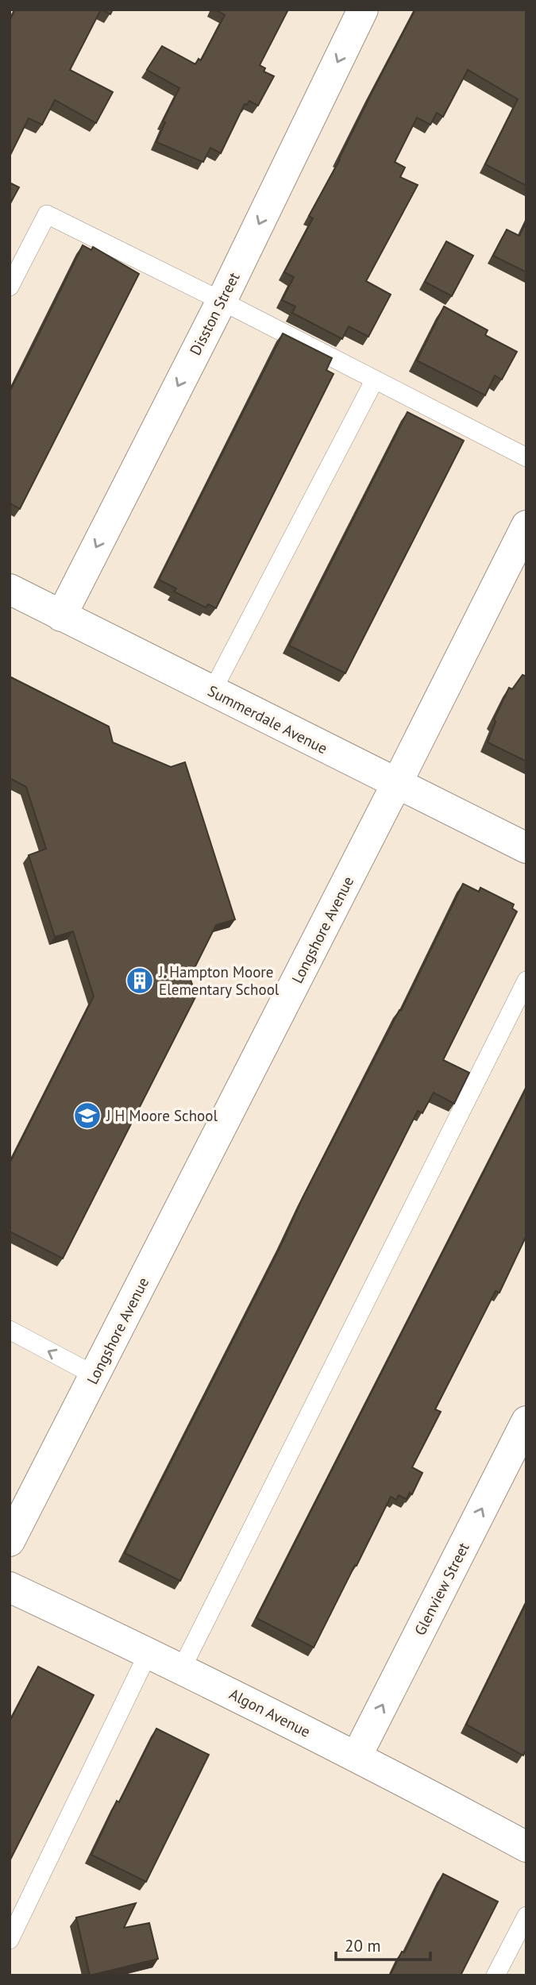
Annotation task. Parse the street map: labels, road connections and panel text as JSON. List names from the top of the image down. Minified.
{"streets":{"street":["Disston Street","Summerdale Avenue","Longshore Avenue","Glenview Street","Algon Avenue"]},"crossings":[["Disston Street","Summerdale Avenue"],["Summerdale Avenue","Longshore Avenue"],["Glenview Street","Algon Avenue"]],"one_way":["Disston Street","Glenview Street"],"places":{"building":["J. Hampton Moore Elementary School"],"school or university":["J H Moore School"]},"scale_bar":"20 m"}
